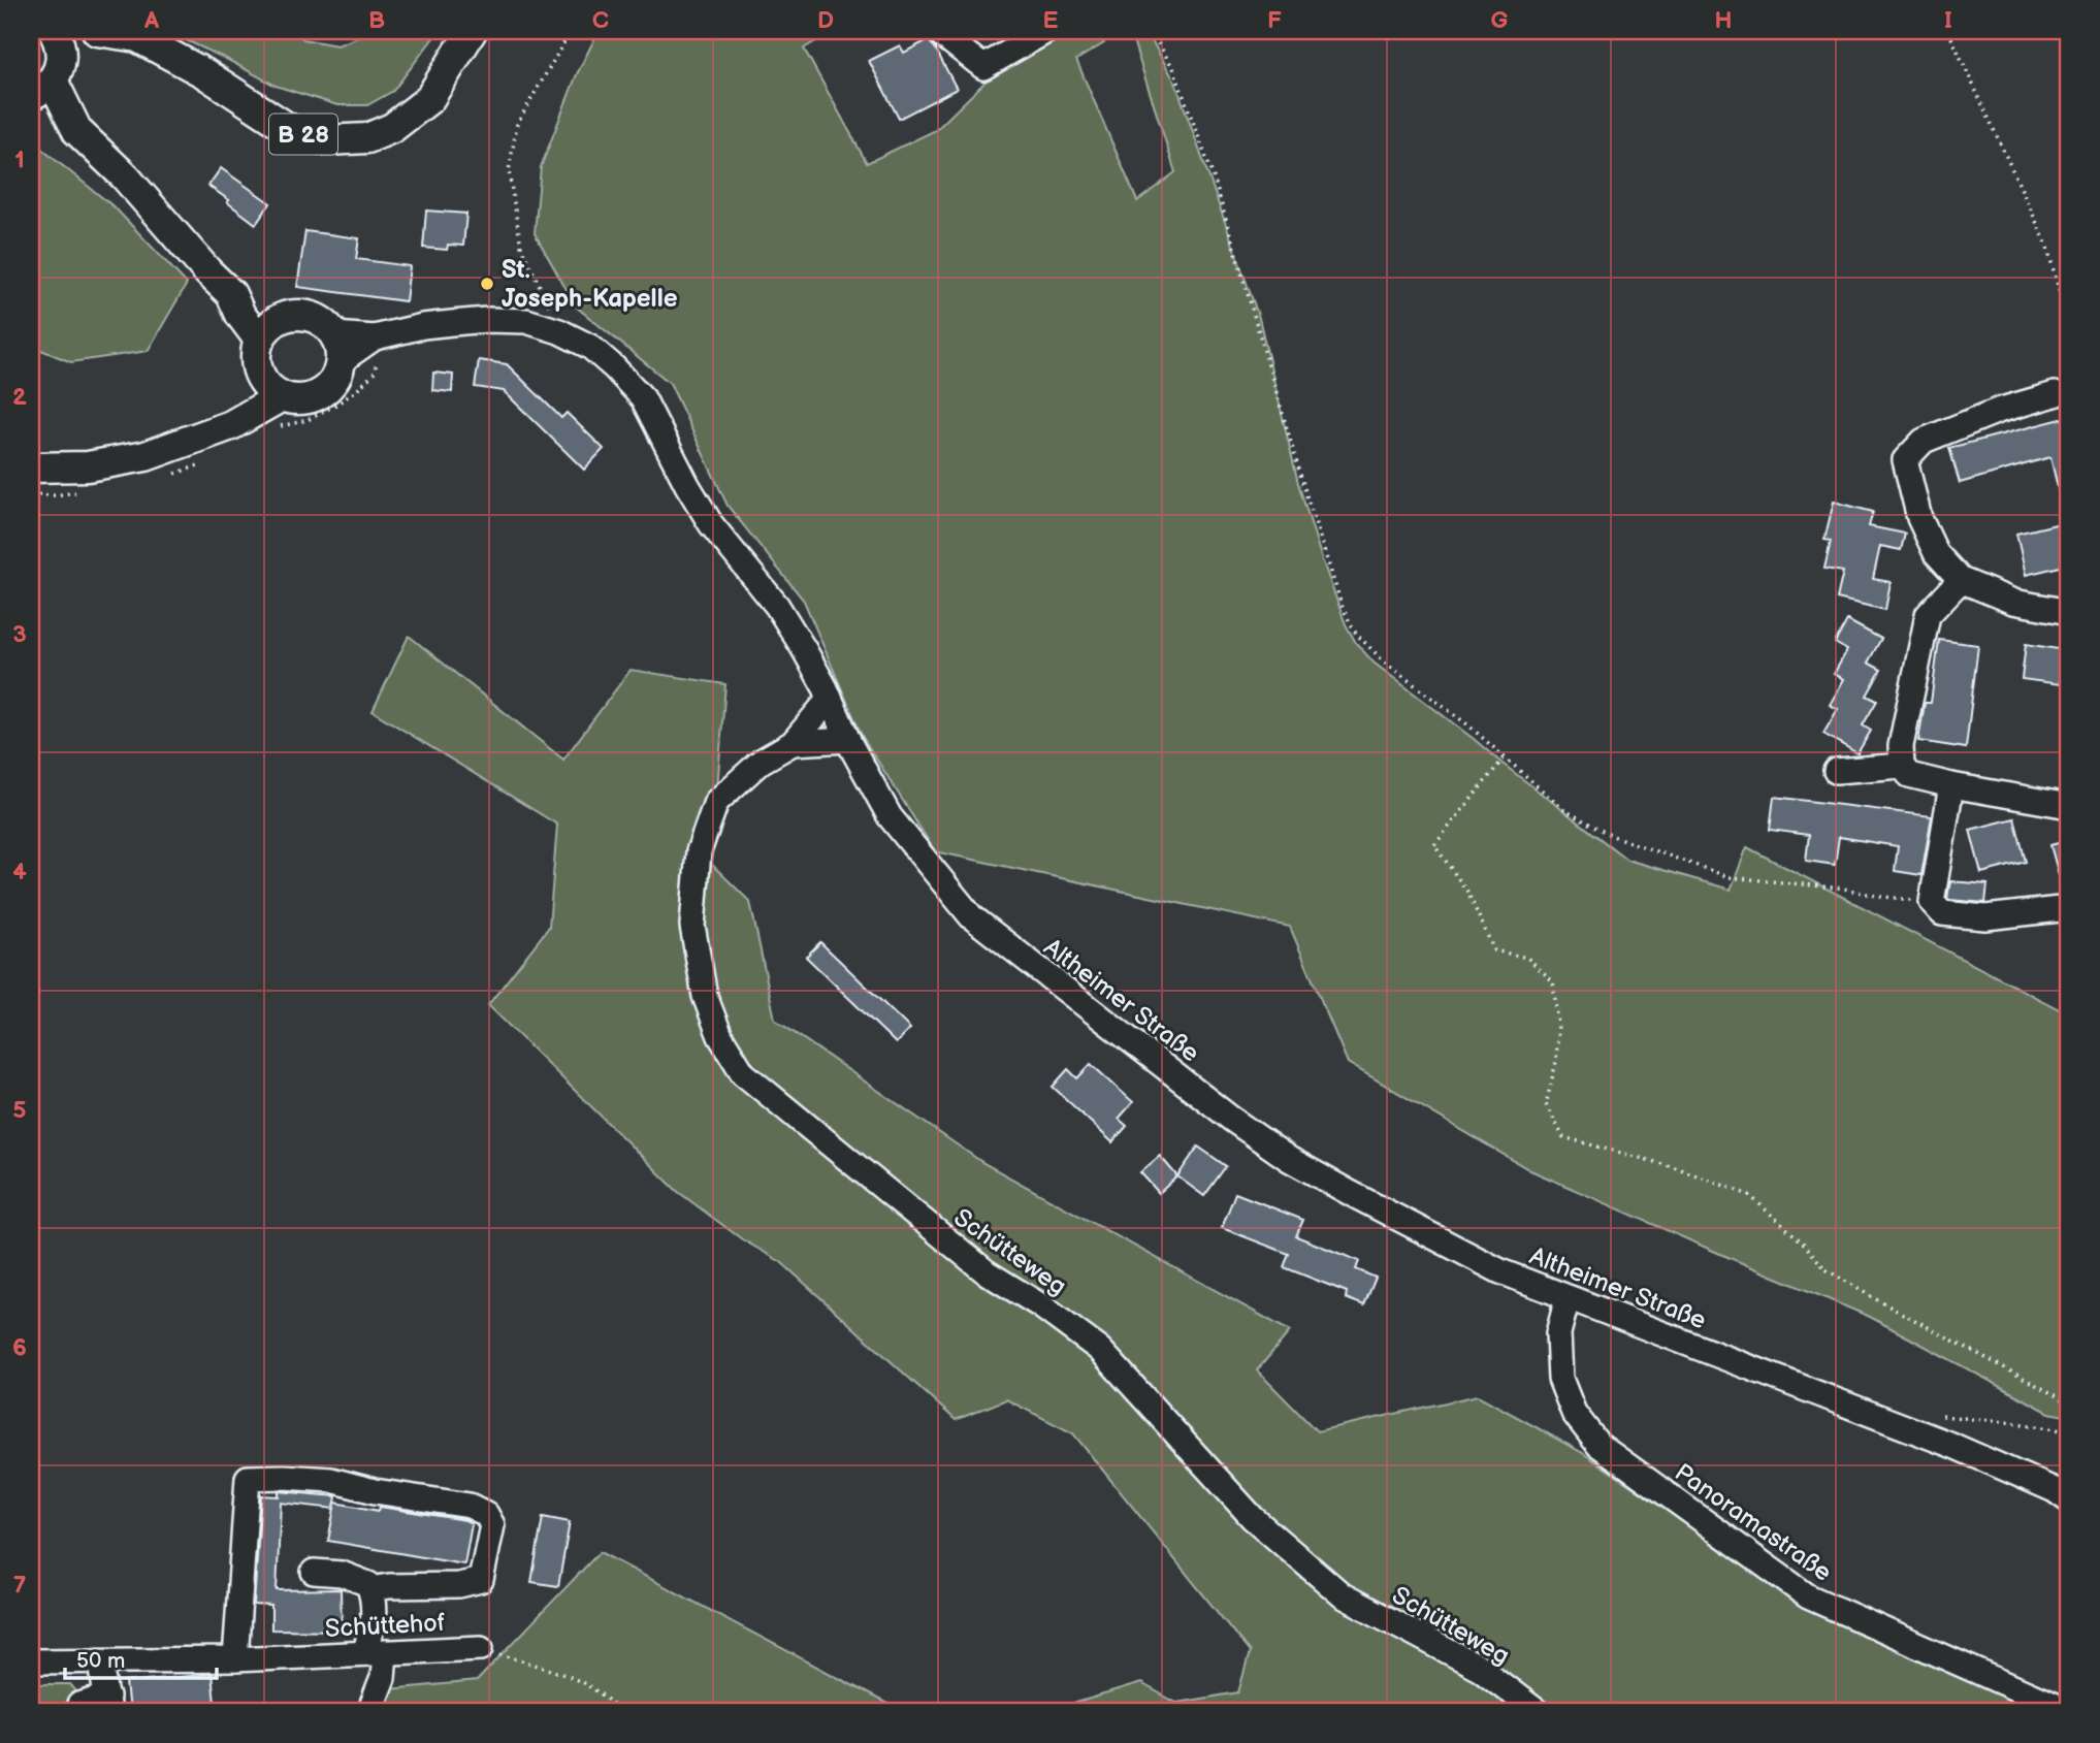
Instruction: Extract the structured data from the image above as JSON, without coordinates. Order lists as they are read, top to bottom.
{
  "streets": {
    "main road": ["B 28"],
    "street": [
      "Altheimer Straße",
      "Schütteweg",
      "Panoramastraße",
      "Schüttehof"
    ]
  },
  "crossings": [
    ["B 28", "Altheimer Straße"],
    ["Altheimer Straße", "Schütteweg"],
    ["Altheimer Straße", "Panoramastraße"]
  ],
  "places": ["St. Joseph-Kapelle"],
  "scale_bar": "50 m",
  "grid": {
    "columns": [
      "A",
      "B",
      "C",
      "D",
      "E",
      "F",
      "G",
      "H",
      "I"
    ],
    "rows": [
      "1",
      "2",
      "3",
      "4",
      "5",
      "6",
      "7"
    ]
  }
}
